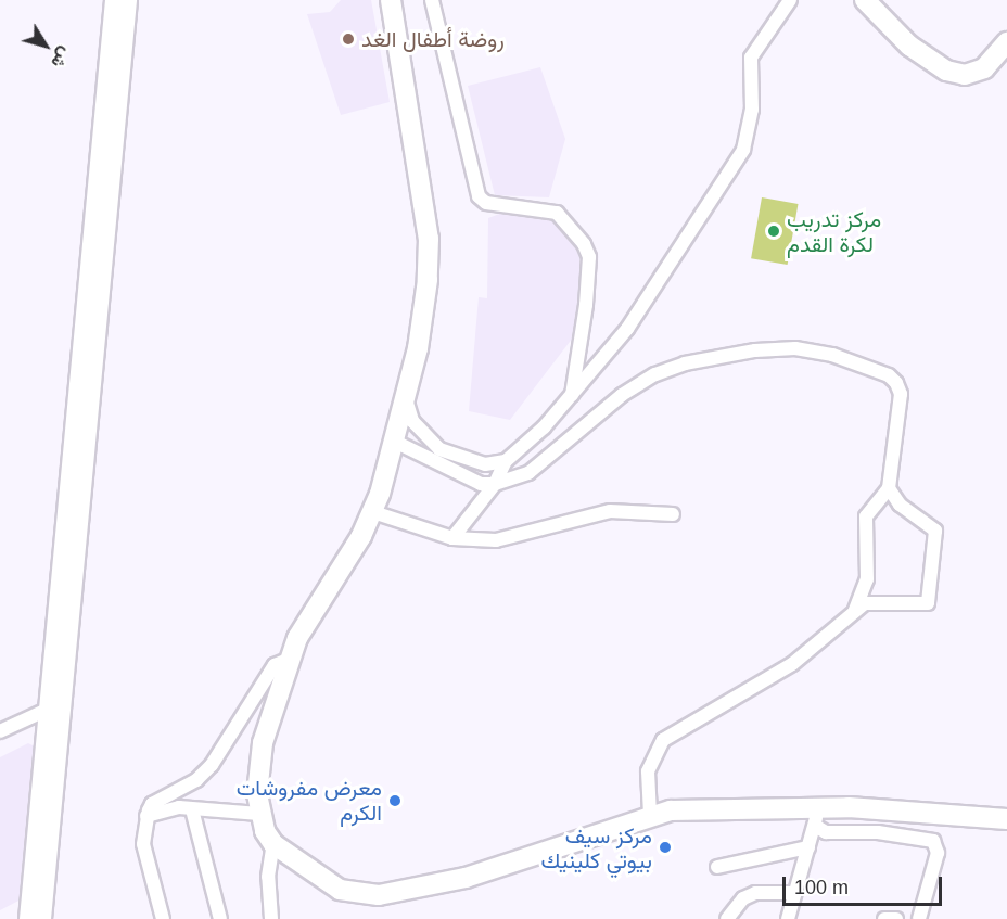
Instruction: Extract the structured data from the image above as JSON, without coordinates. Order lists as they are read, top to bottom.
{
  "places": [
    "روضة أطفال الغد",
    "مركز تدريب لكرة القدم",
    "معرض مفروشات الكرم",
    "مركز سيف بيوتي كلينيك"
  ],
  "scale_bar": "100 m",
  "north": "bottom right"
}
